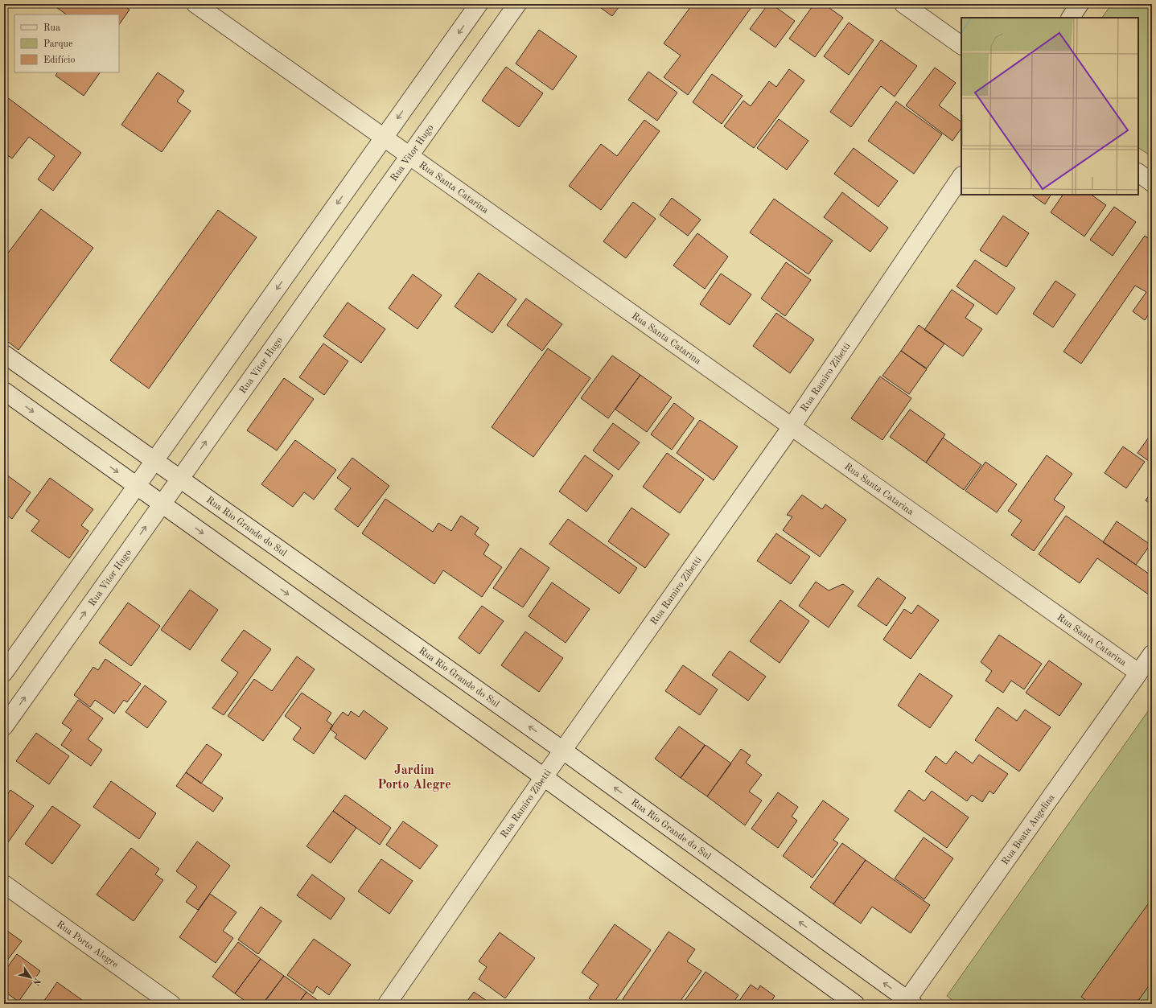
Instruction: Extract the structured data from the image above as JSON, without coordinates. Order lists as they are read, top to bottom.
{
  "streets": {
    "street": [
      "Rua Vitor Hugo",
      "Rua Santa Catarina",
      "Rua Ramiro Zibetti",
      "Rua Rio Grande do Sul",
      "Rua Beata Angelina",
      "Rua Porto Alegre"
    ]
  },
  "crossings": [
    ["Rua Vitor Hugo", "Rua Santa Catarina"],
    ["Rua Vitor Hugo", "Rua Rio Grande do Sul"],
    ["Rua Santa Catarina", "Rua Ramiro Zibetti"],
    ["Rua Santa Catarina", "Rua Beata Angelina"],
    ["Rua Ramiro Zibetti", "Rua Rio Grande do Sul"],
    ["Rua Rio Grande do Sul", "Rua Beata Angelina"]
  ],
  "districts": ["Jardim Porto Alegre"],
  "legend": ["Rua", "Parque", "Edifício"],
  "north": "bottom right"
}
